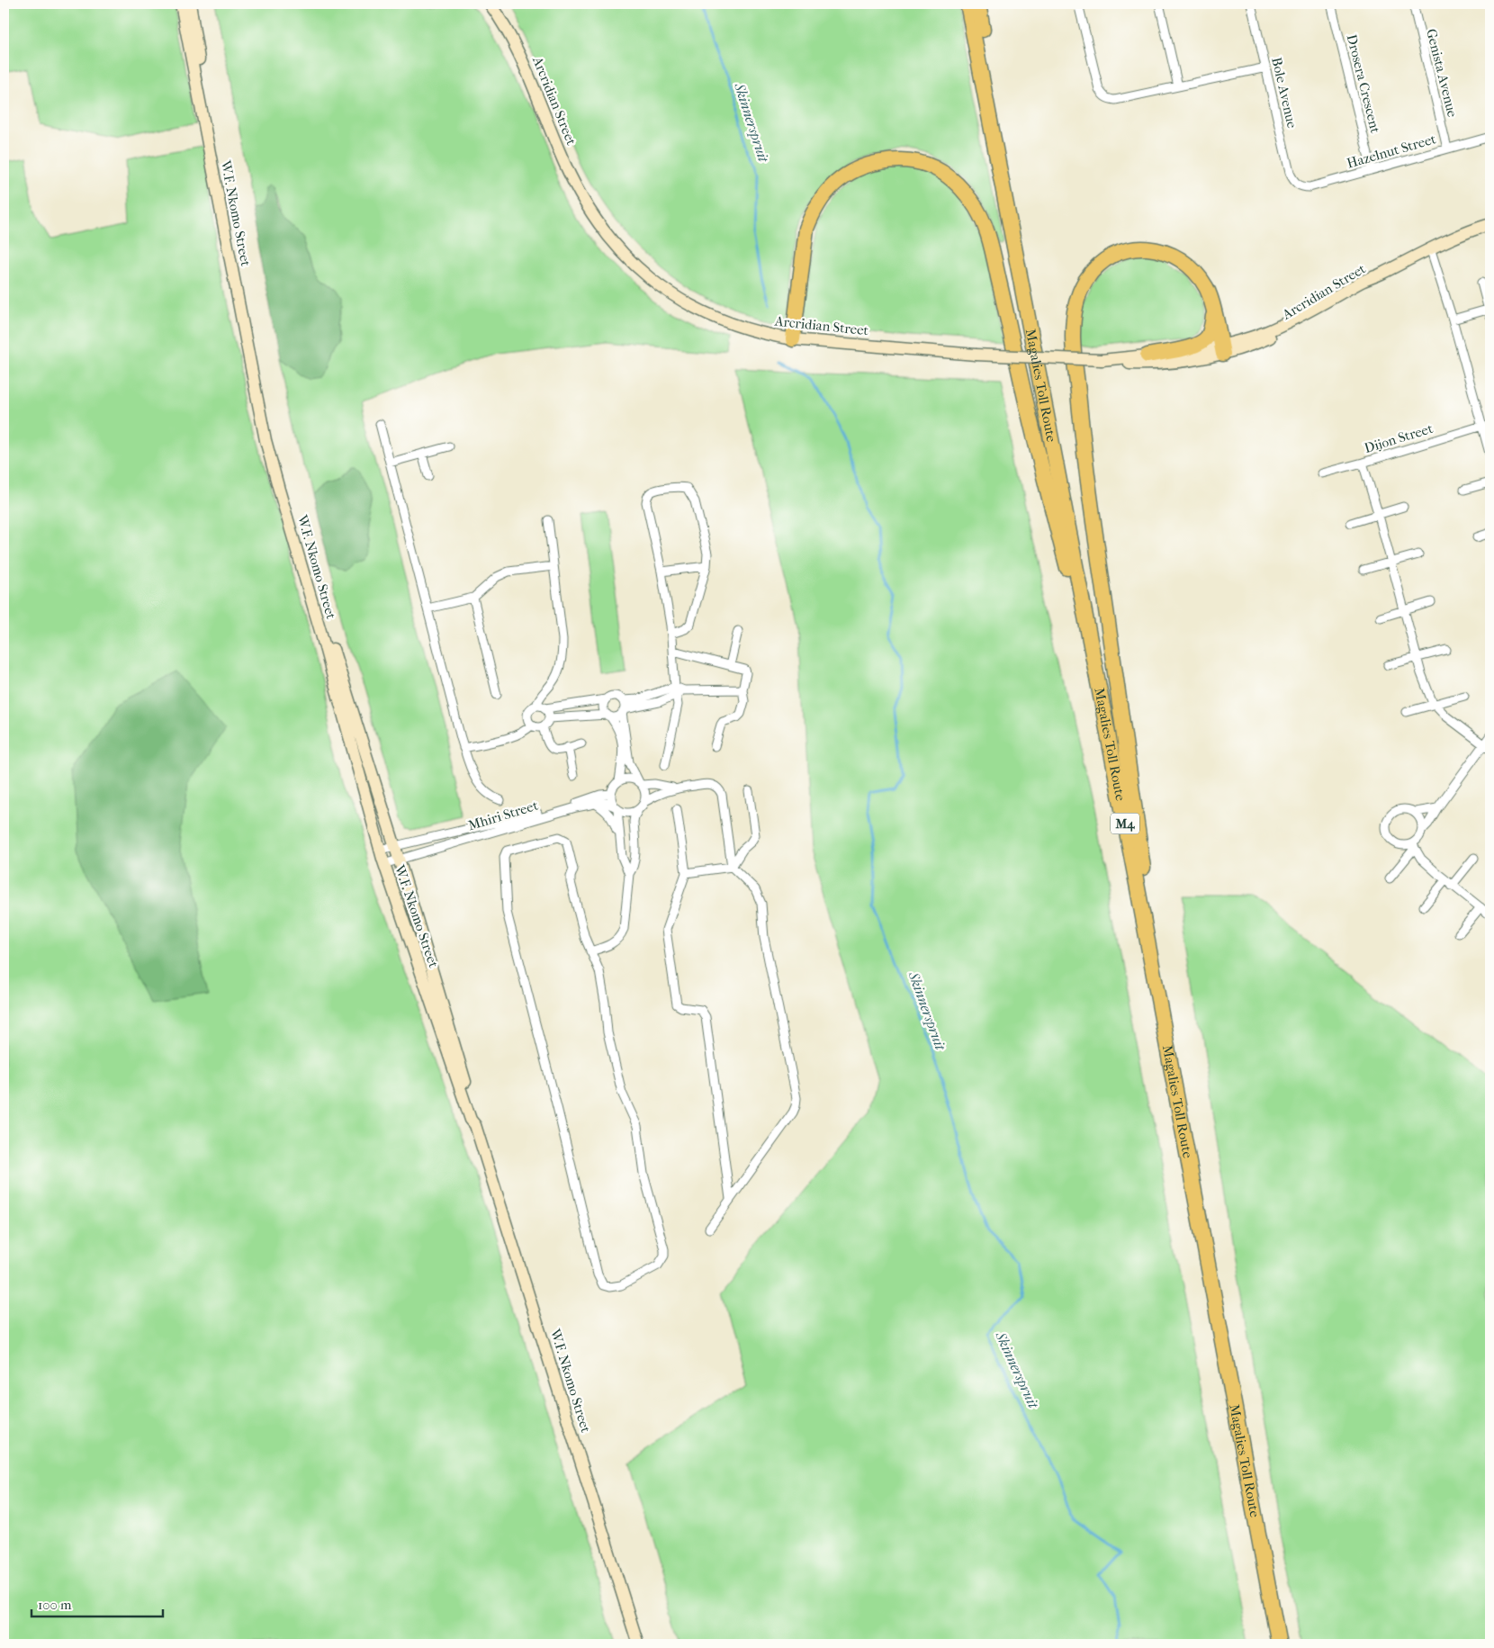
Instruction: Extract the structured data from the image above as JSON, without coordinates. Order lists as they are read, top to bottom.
{
  "streets": {
    "highway": ["Magalies Toll Route", "M4"],
    "main road": ["Arcridian Street", "W.F. Nkomo Street"],
    "street": [
      "Genista Avenue",
      "Drosera Crescent",
      "Bole Avenue",
      "Hazelnut Street",
      "Dijon Street",
      "Mhiri Street"
    ]
  },
  "crossings": [
    ["Genista Avenue", "Hazelnut Street"],
    ["Drosera Crescent", "Hazelnut Street"],
    ["Bole Avenue", "Hazelnut Street"],
    ["W.F. Nkomo Street", "Mhiri Street"]
  ],
  "water": ["Skinnerspruit"],
  "scale_bar": "100 m"
}
